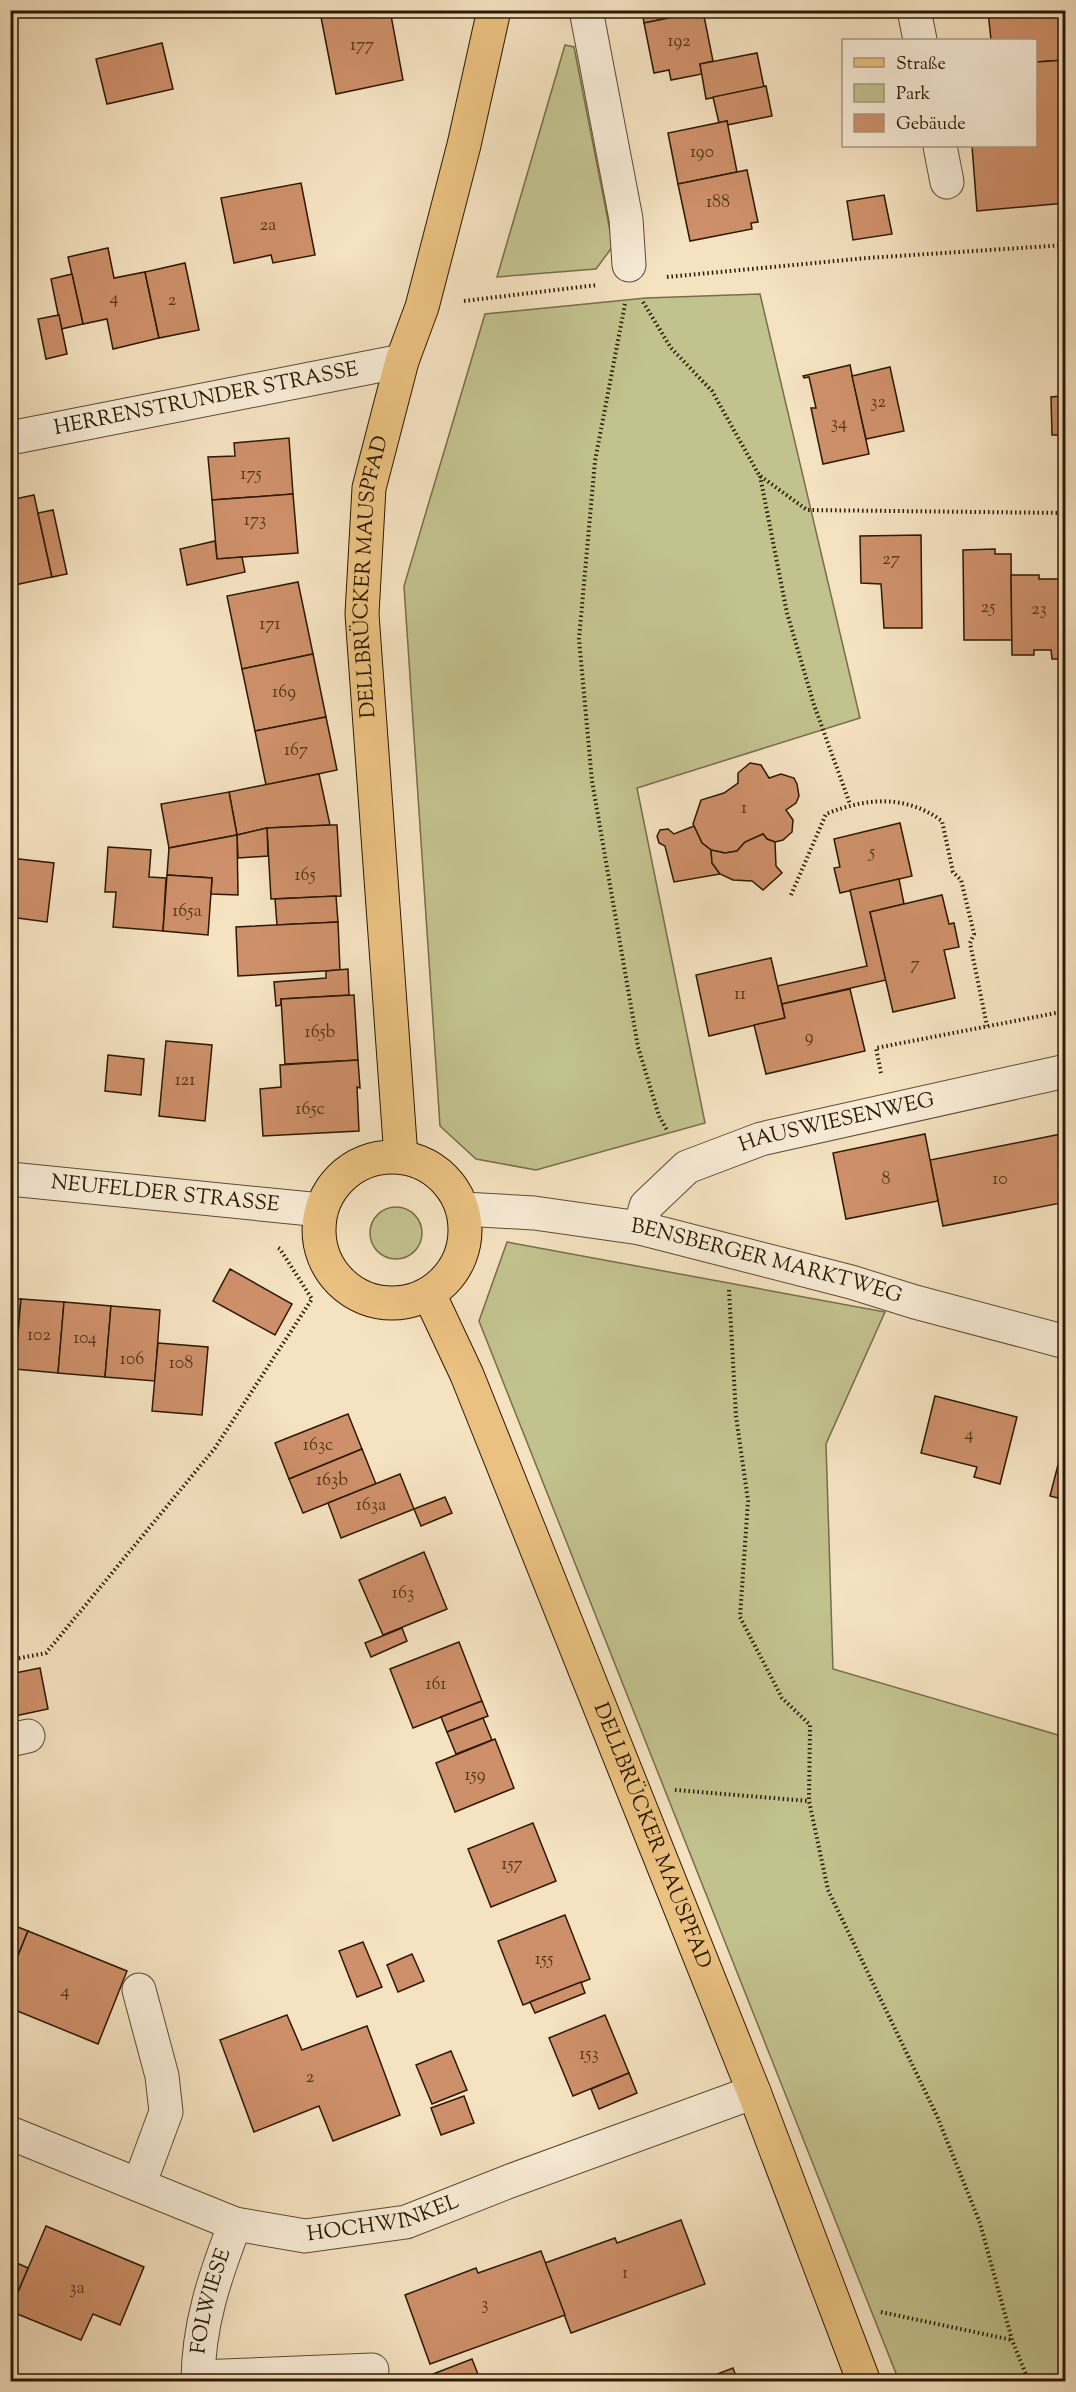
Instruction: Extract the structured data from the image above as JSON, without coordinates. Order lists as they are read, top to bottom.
{
  "streets": {
    "main road": ["DELLBRÜCKER MAUSPFAD"],
    "street": [
      "HERRENSTRUNDER STRASSE",
      "HAUSWIESENWEG",
      "NEUFELDER STRASSE",
      "BENSBERGER MARKTWEG",
      "HOCHWINKEL",
      "FOLWIESE"
    ]
  },
  "crossings": [
    ["HERRENSTRUNDER STRASSE", "DELLBRÜCKER MAUSPFAD"],
    ["DELLBRÜCKER MAUSPFAD", "NEUFELDER STRASSE"],
    ["DELLBRÜCKER MAUSPFAD", "BENSBERGER MARKTWEG"],
    ["DELLBRÜCKER MAUSPFAD", "HOCHWINKEL"],
    ["HAUSWIESENWEG", "BENSBERGER MARKTWEG"],
    ["NEUFELDER STRASSE", "BENSBERGER MARKTWEG"],
    ["HOCHWINKEL", "FOLWIESE"]
  ],
  "house_numbers": [
    "192",
    "177",
    "190",
    "188",
    "2a",
    "4",
    "2",
    "32",
    "34",
    "175",
    "173",
    "27",
    "25",
    "23",
    "171",
    "169",
    "167",
    "1",
    "5",
    "165",
    "165a",
    "7",
    "11",
    "165b",
    "9",
    "121",
    "165c",
    "8",
    "10",
    "102",
    "104",
    "106",
    "108",
    "4",
    "163c",
    "163b",
    "163a",
    "163",
    "161",
    "159",
    "157",
    "155",
    "4",
    "153",
    "2",
    "1",
    "3a",
    "3"
  ],
  "legend": ["Straße", "Park", "Gebäude"]
}
